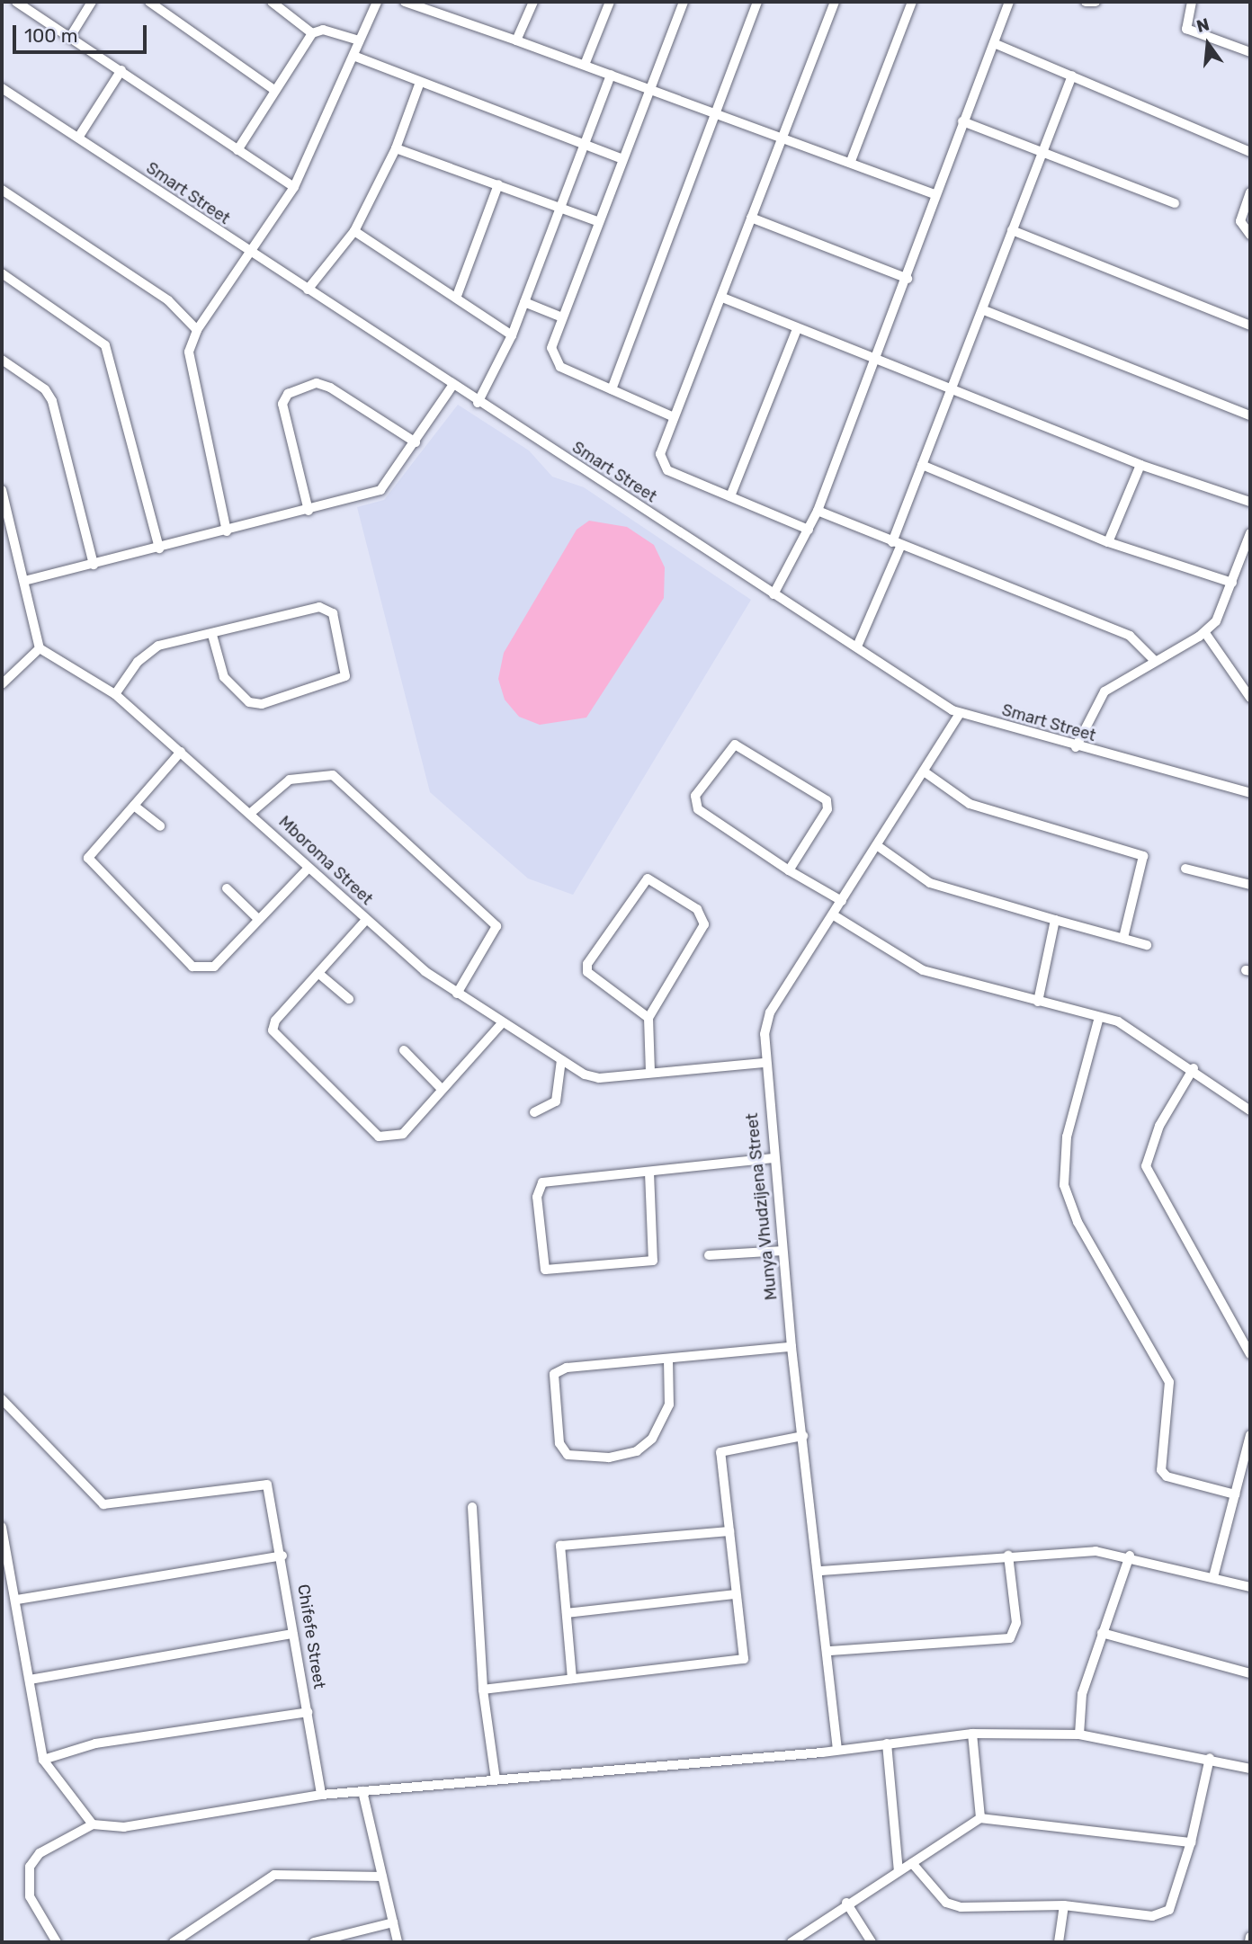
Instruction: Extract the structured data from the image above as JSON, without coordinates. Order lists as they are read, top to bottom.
{
  "streets": {
    "street": [
      "Smart Street",
      "Mboroma Street",
      "Munya Vhudzijena Street",
      "Chifefe Street"
    ]
  },
  "crossings": [
    ["Smart Street", "Munya Vhudzijena Street"],
    ["Mboroma Street", "Munya Vhudzijena Street"]
  ],
  "scale_bar": "100 m",
  "north": "top"
}
